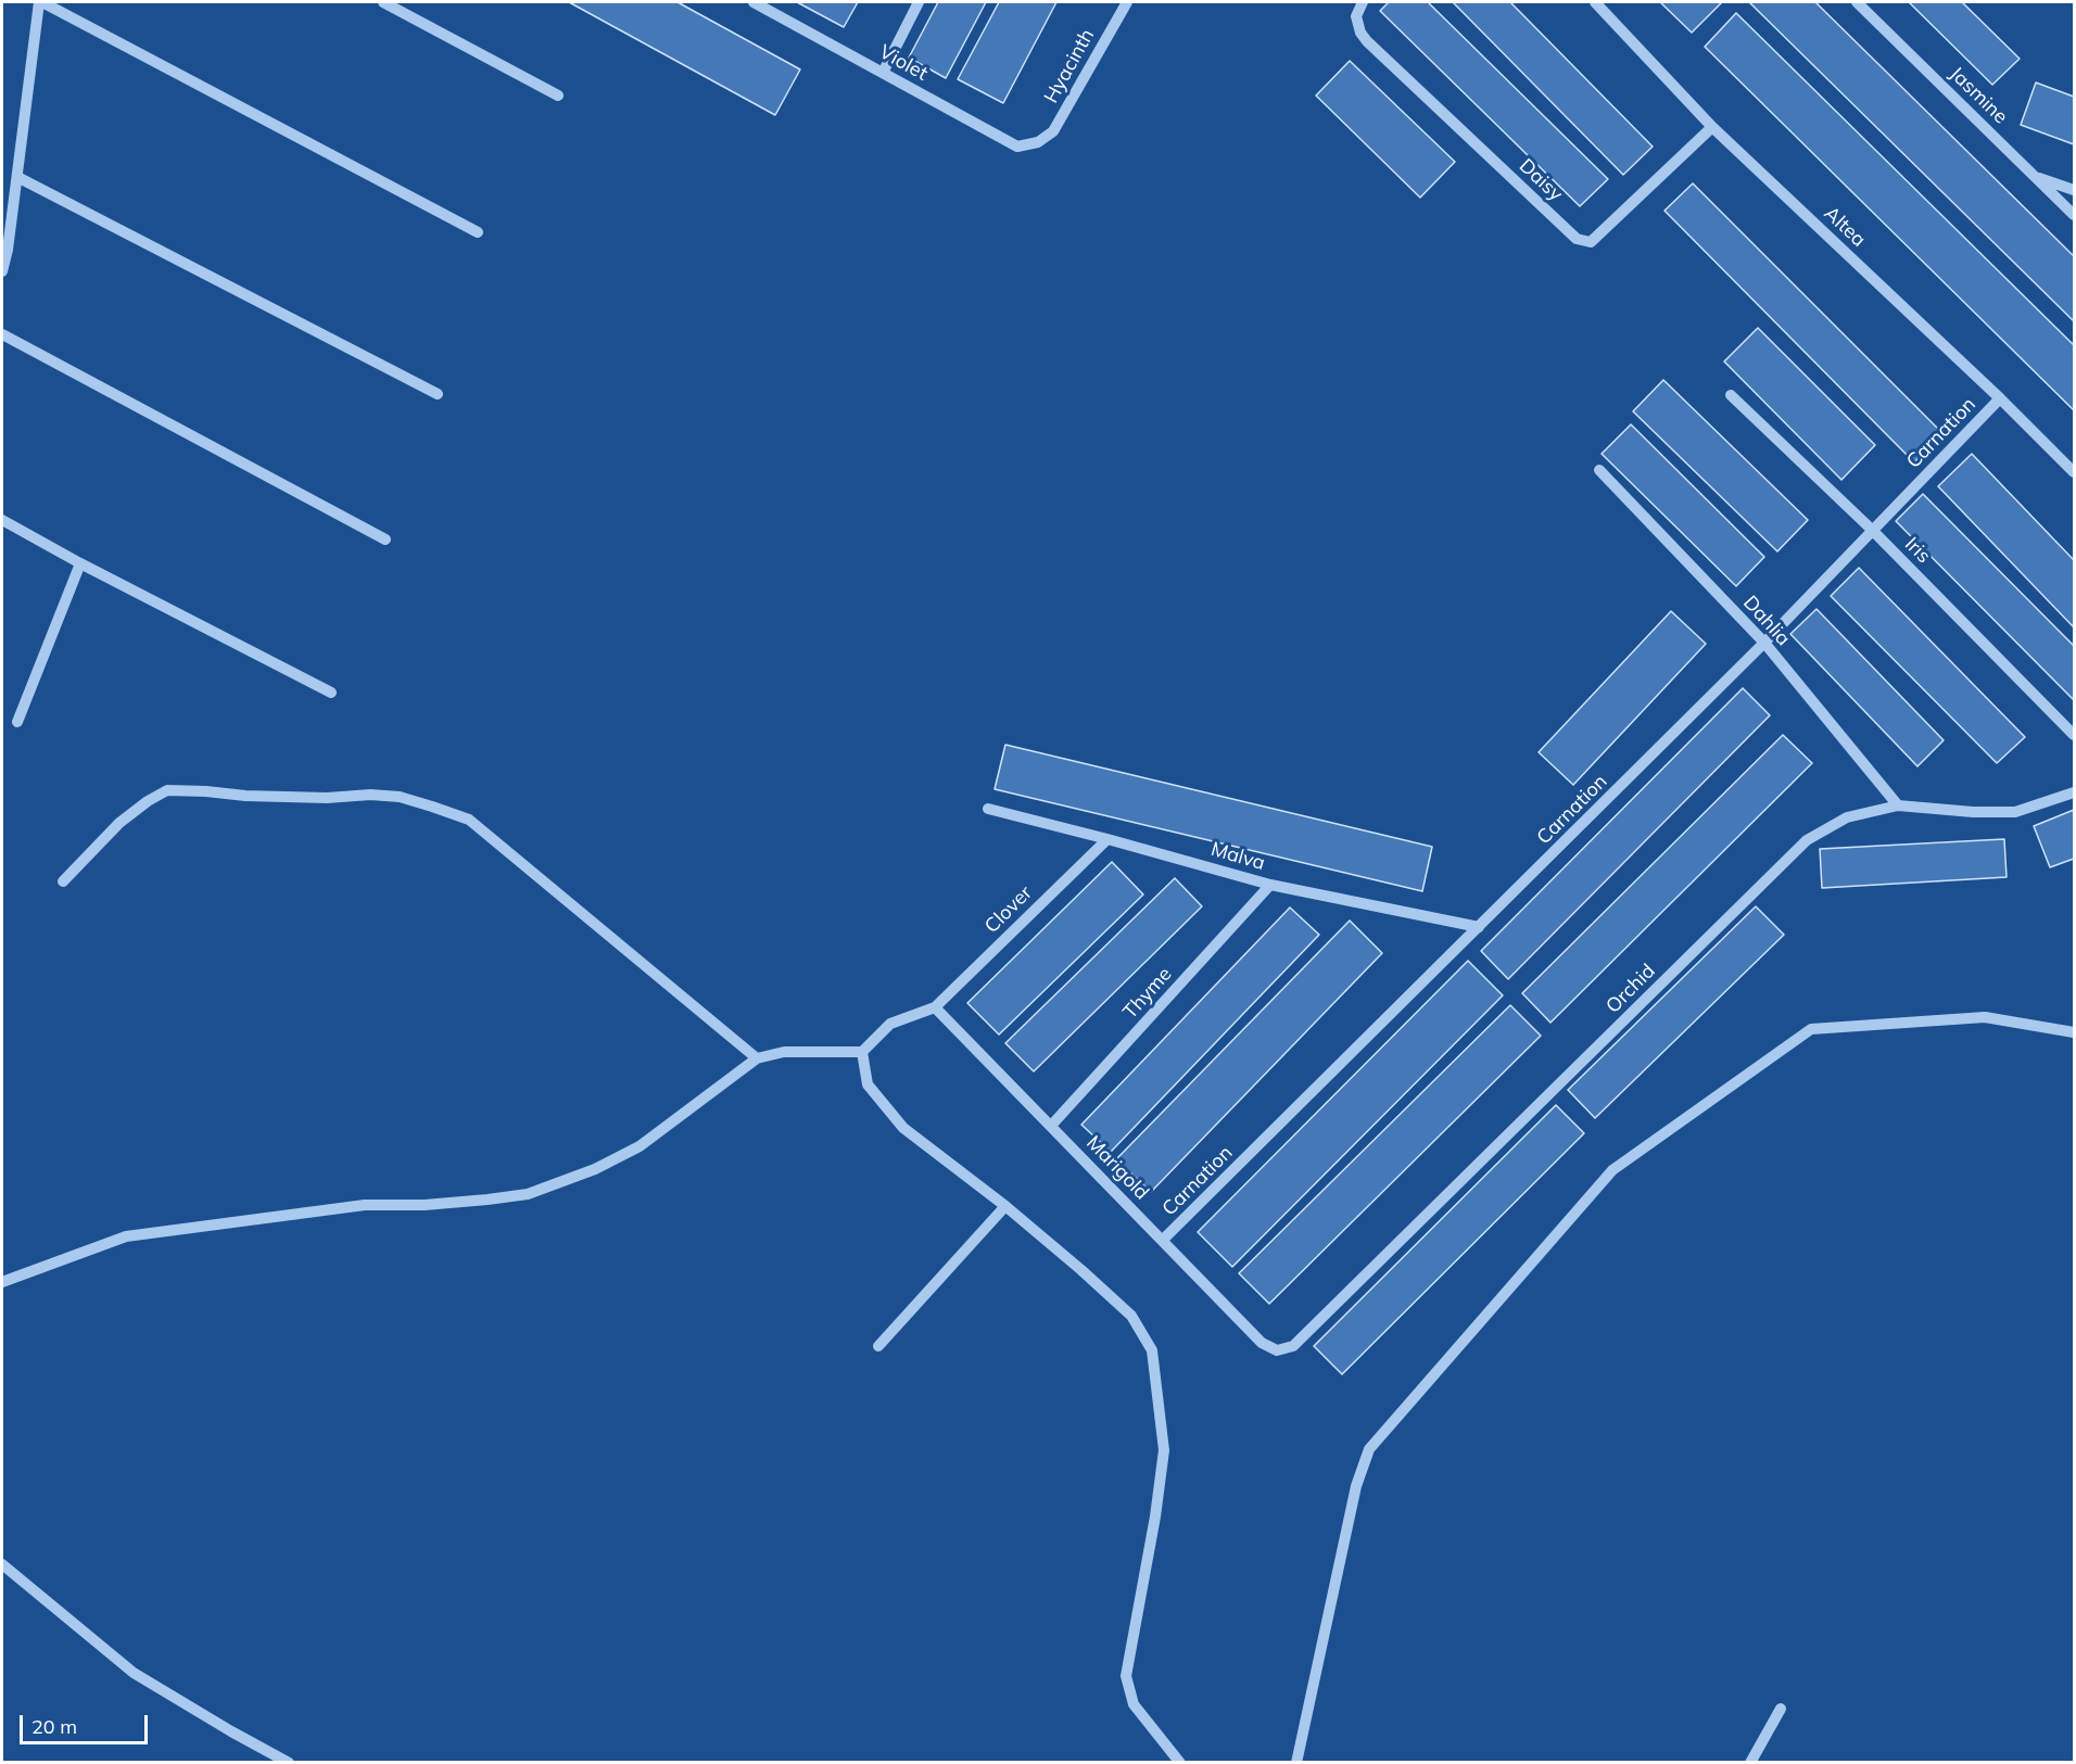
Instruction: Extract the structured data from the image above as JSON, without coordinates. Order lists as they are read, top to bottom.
{
  "streets": {
    "street": [
      "Violet",
      "Hyacinth",
      "Jasmine",
      "Daisy",
      "Altea",
      "Carnation",
      "Iris",
      "Dahlia",
      "Malva",
      "Clover",
      "Orchid",
      "Thyme",
      "Marigold"
    ]
  },
  "crossings": [
    ["Violet", "Hyacinth"],
    ["Daisy", "Altea"],
    ["Altea", "Carnation"],
    ["Carnation", "Iris"],
    ["Carnation", "Dahlia"],
    ["Carnation", "Malva"],
    ["Carnation", "Marigold"],
    ["Dahlia", "Orchid"],
    ["Malva", "Clover"],
    ["Malva", "Thyme"],
    ["Clover", "Marigold"],
    ["Orchid", "Marigold"],
    ["Thyme", "Marigold"]
  ],
  "scale_bar": "20 m"
}
